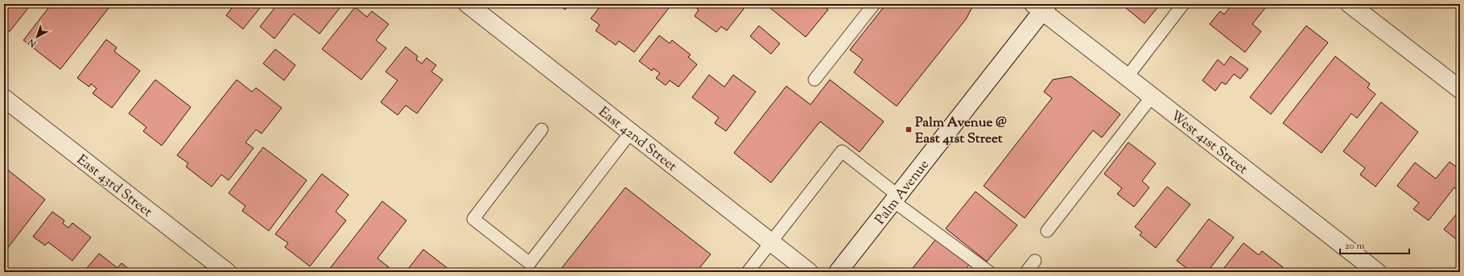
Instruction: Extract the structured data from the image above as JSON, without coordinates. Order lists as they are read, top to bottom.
{
  "streets": {
    "street": [
      "East 42nd Street",
      "West 41st Street",
      "East 43rd Street",
      "Palm Avenue"
    ]
  },
  "crossings": [
    ["West 41st Street", "Palm Avenue"]
  ],
  "places": {
    "transit": ["Palm Avenue @ East 41st Street"]
  },
  "scale_bar": "20 m",
  "north": "bottom left"
}
